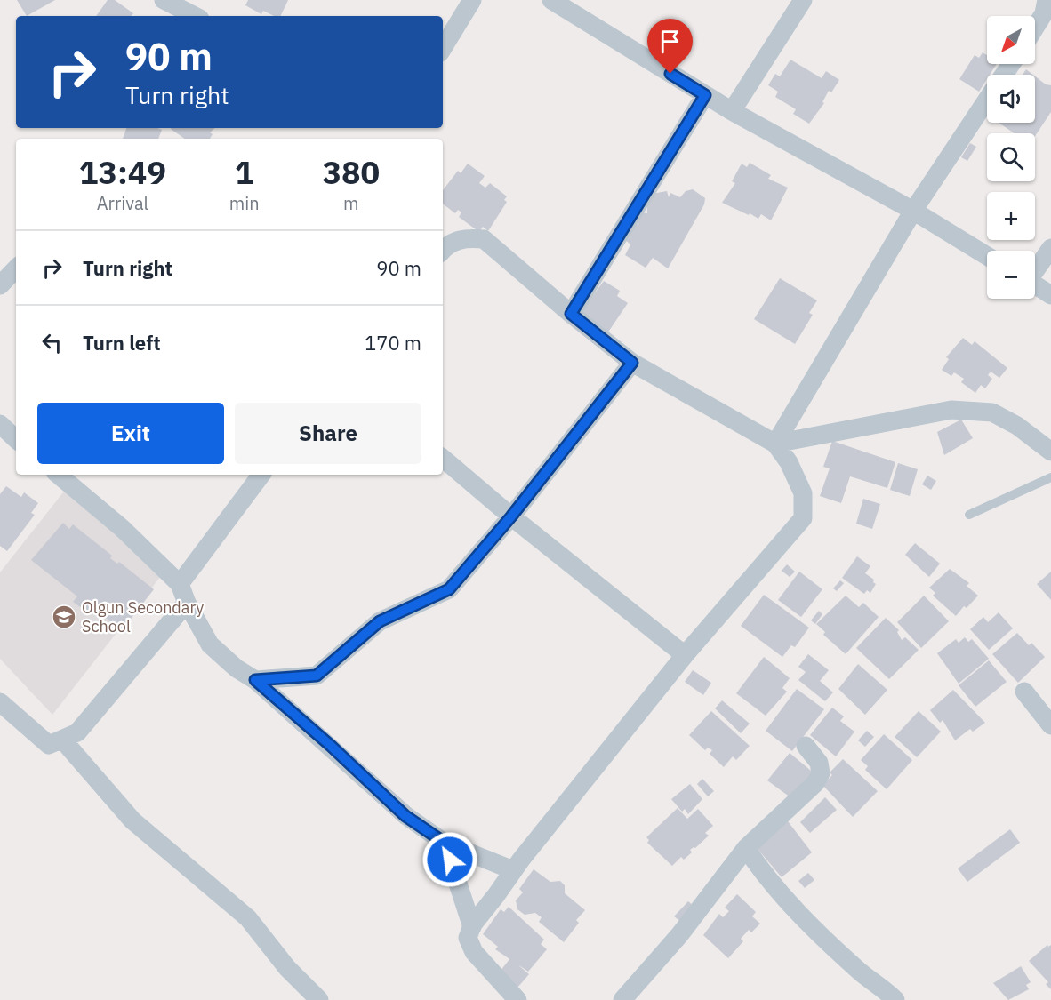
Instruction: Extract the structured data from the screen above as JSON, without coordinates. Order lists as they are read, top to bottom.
{
  "places": {
    "school or university": ["Olgun Secondary School"]
  },
  "north": "bottom left",
  "page": {
    "map_buttons": ["+", "−"],
    "turn": ["90 m", "Turn right"],
    "eta": [
      "13:49",
      "Arrival",
      "1",
      "min",
      "380",
      "m"
    ],
    "list": [
      {
        "name": "Turn right",
        "value": "90 m"
      },
      {
        "name": "Turn left",
        "value": "170 m"
      }
    ],
    "buttons": ["Exit", "Share"]
  }
}
